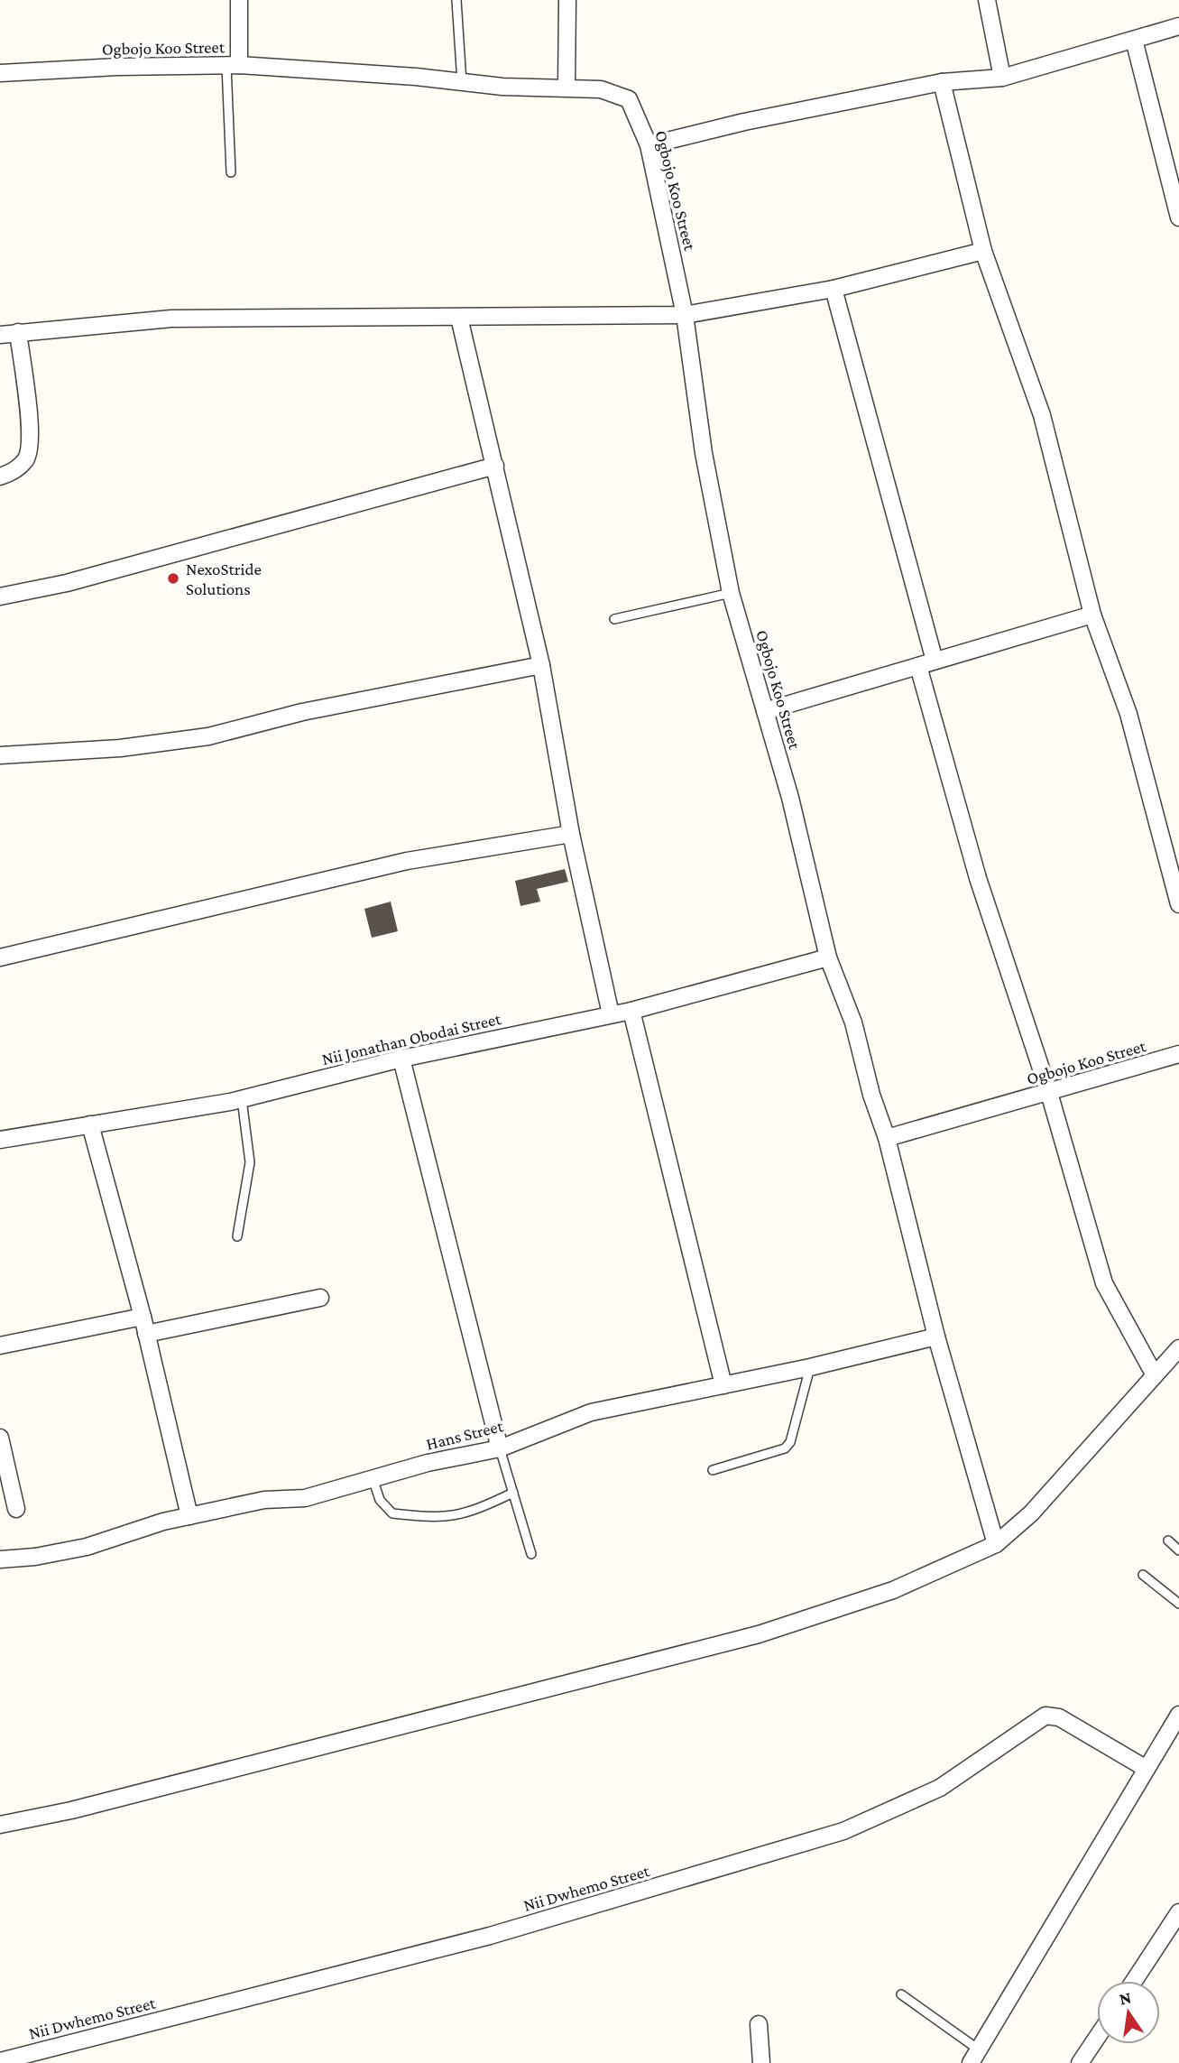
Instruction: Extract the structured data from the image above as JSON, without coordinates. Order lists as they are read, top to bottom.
{
  "streets": {
    "street": [
      "Ogbojo Koo Street",
      "Nii Jonathan Obodai Street",
      "Hans Street",
      "Nii Dwhemo Street"
    ]
  },
  "crossings": [
    ["Ogbojo Koo Street", "Nii Jonathan Obodai Street"]
  ],
  "places": ["NexoStride Solutions"],
  "north": "top"
}
